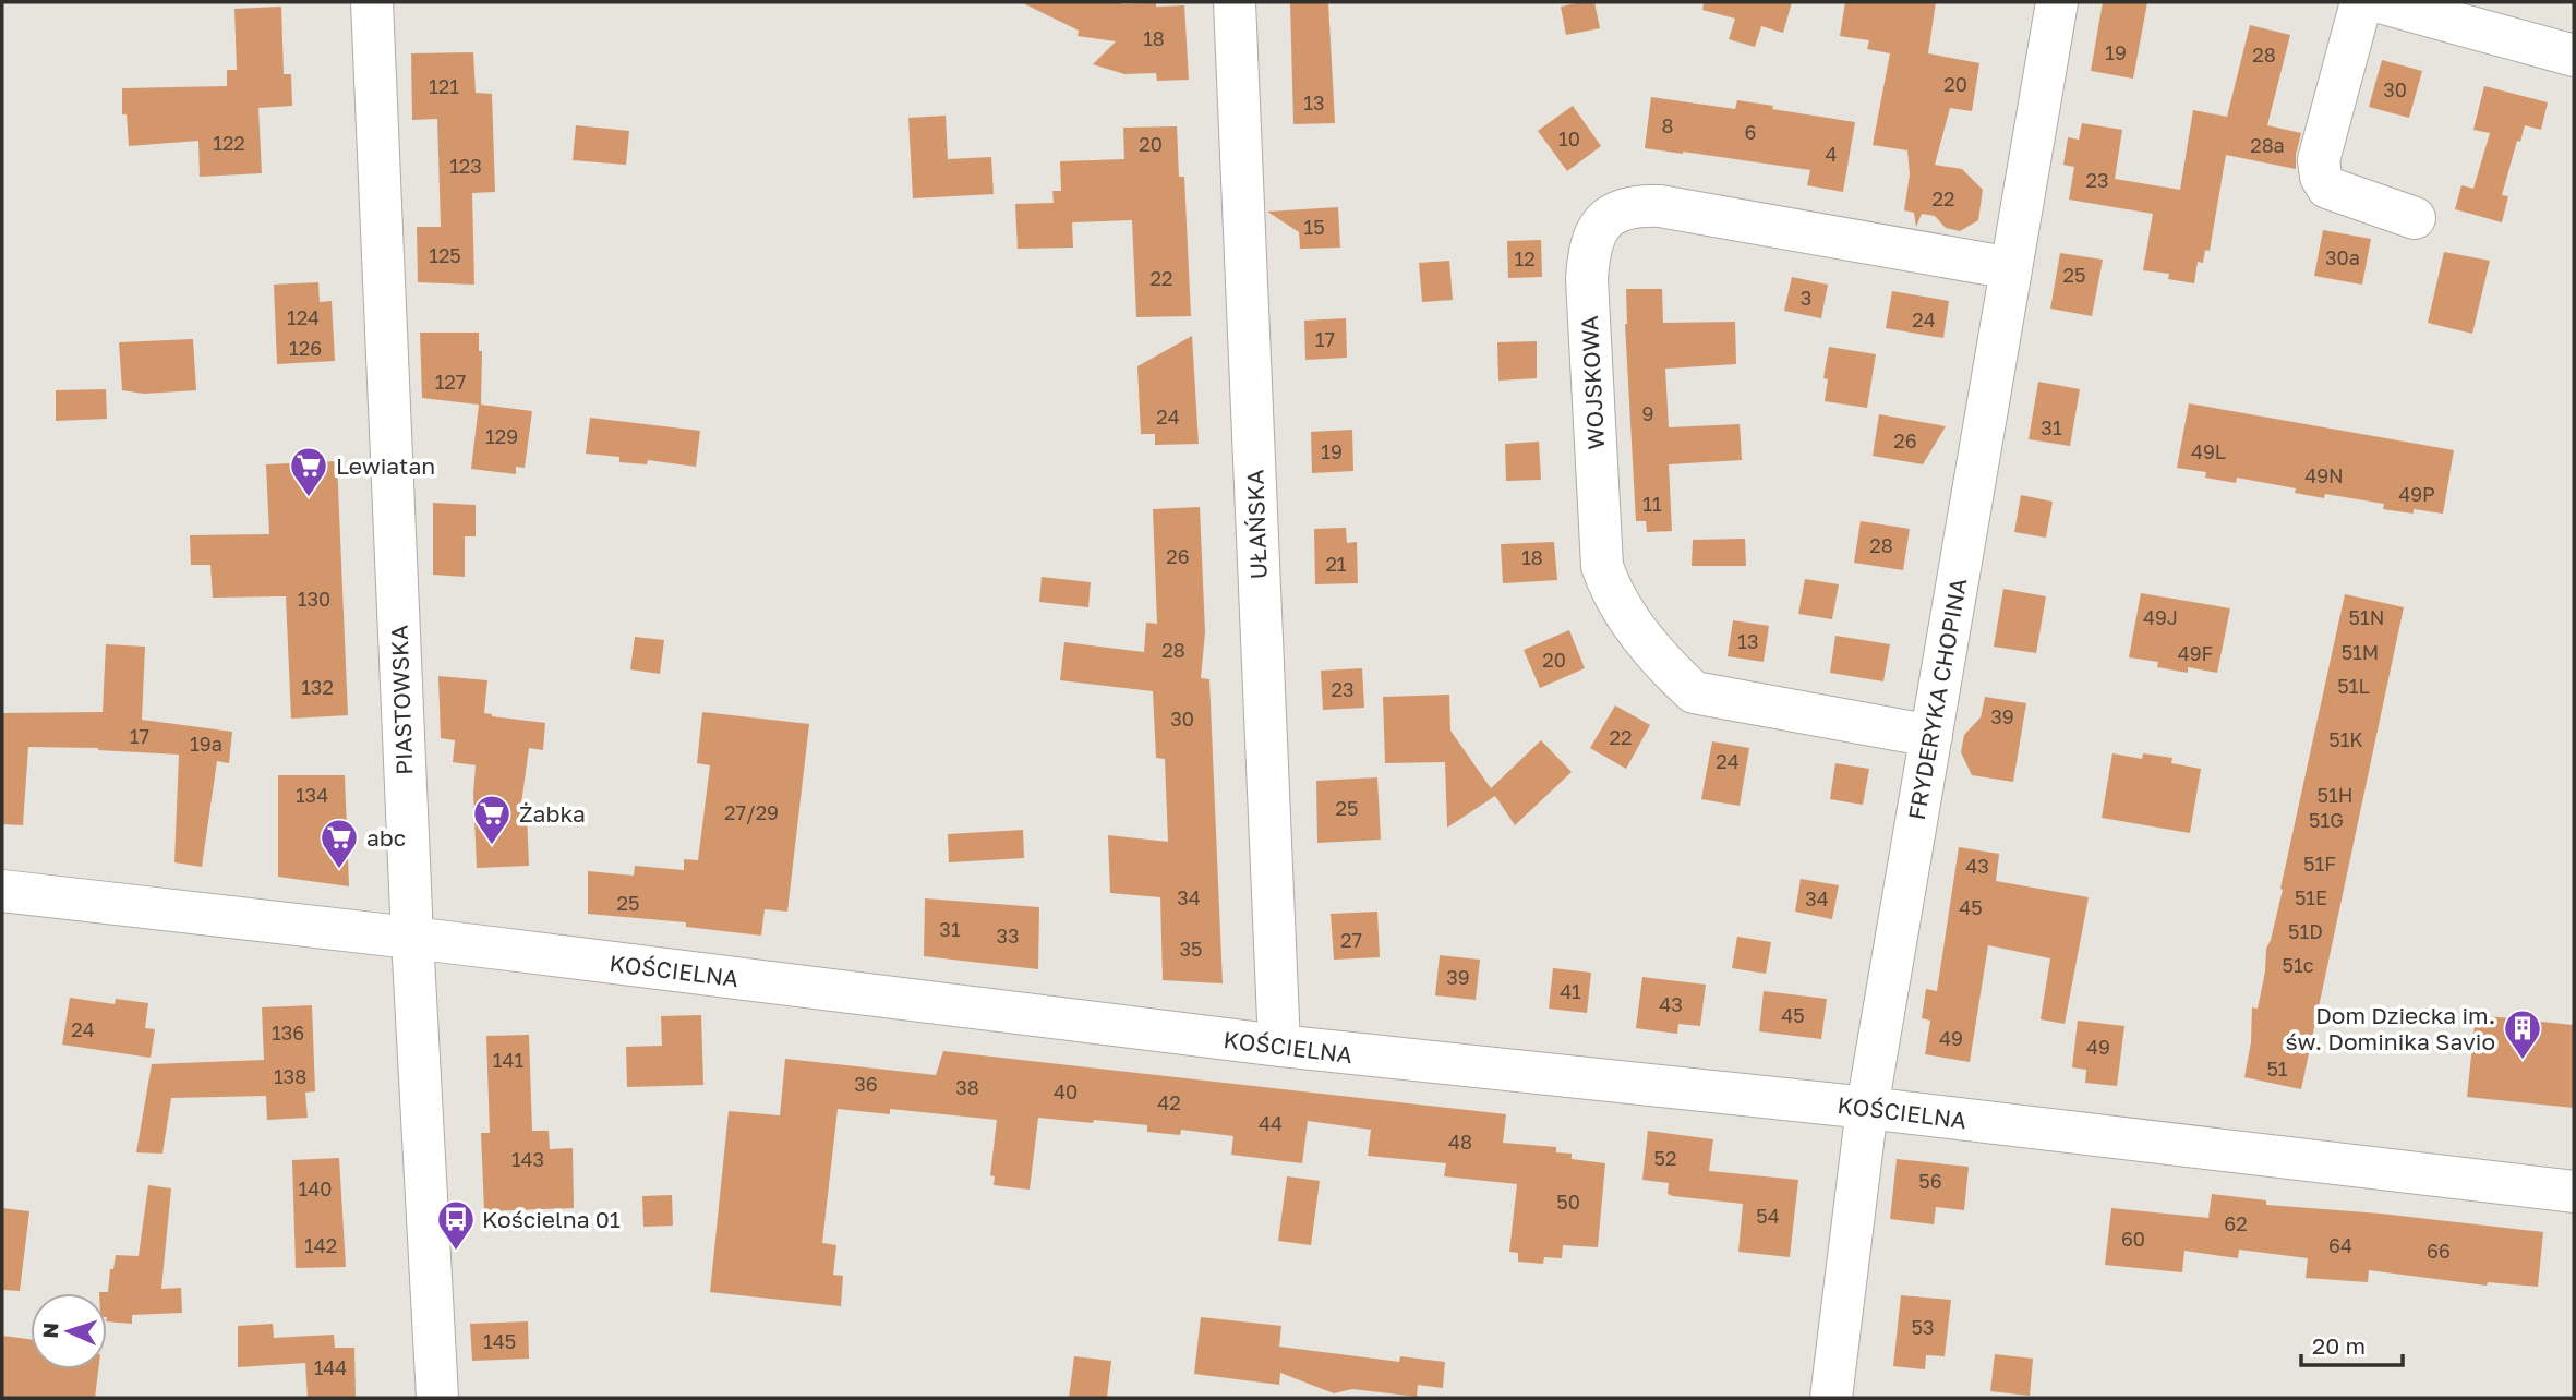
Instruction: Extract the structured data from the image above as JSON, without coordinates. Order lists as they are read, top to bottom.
{
  "streets": {
    "street": [
      "WOJSKOWA",
      "UŁAŃSKA",
      "FRYDERYKA CHOPINA",
      "PIASTOWSKA",
      "KOŚCIELNA"
    ]
  },
  "crossings": [
    ["WOJSKOWA", "FRYDERYKA CHOPINA"],
    ["UŁAŃSKA", "KOŚCIELNA"],
    ["FRYDERYKA CHOPINA", "KOŚCIELNA"],
    ["PIASTOWSKA", "KOŚCIELNA"]
  ],
  "places": {
    "supermarket": ["Lewiatan", "Żabka", "abc"],
    "building": ["Dom Dziecka im. św. Dominika Savio"],
    "bus stop": ["Kościelna 01"]
  },
  "house_numbers": [
    "18",
    "19",
    "28",
    "20",
    "121",
    "30",
    "13",
    "8",
    "6",
    "10",
    "122",
    "20",
    "28a",
    "4",
    "123",
    "23",
    "22",
    "15",
    "125",
    "30a",
    "12",
    "25",
    "22",
    "3",
    "124",
    "24",
    "17",
    "126",
    "127",
    "9",
    "24",
    "31",
    "129",
    "26",
    "19",
    "49L",
    "49N",
    "49P",
    "11",
    "28",
    "26",
    "18",
    "21",
    "130",
    "49J",
    "51N",
    "13",
    "28",
    "51M",
    "49F",
    "20",
    "51L",
    "132",
    "23",
    "39",
    "30",
    "17",
    "22",
    "51K",
    "19a",
    "24",
    "134",
    "51H",
    "25",
    "27/29",
    "51G",
    "51F",
    "43",
    "34",
    "51E",
    "34",
    "25",
    "45",
    "31",
    "51D",
    "33",
    "27",
    "35",
    "51c",
    "39",
    "41",
    "43",
    "45",
    "24",
    "136",
    "49",
    "49",
    "141",
    "51",
    "138",
    "36",
    "38",
    "40",
    "42",
    "44",
    "48",
    "52",
    "143",
    "56",
    "140",
    "50",
    "54",
    "62",
    "60",
    "142",
    "64",
    "66",
    "53",
    "145",
    "144"
  ],
  "scale_bar": "20 m",
  "north": "left"
}
